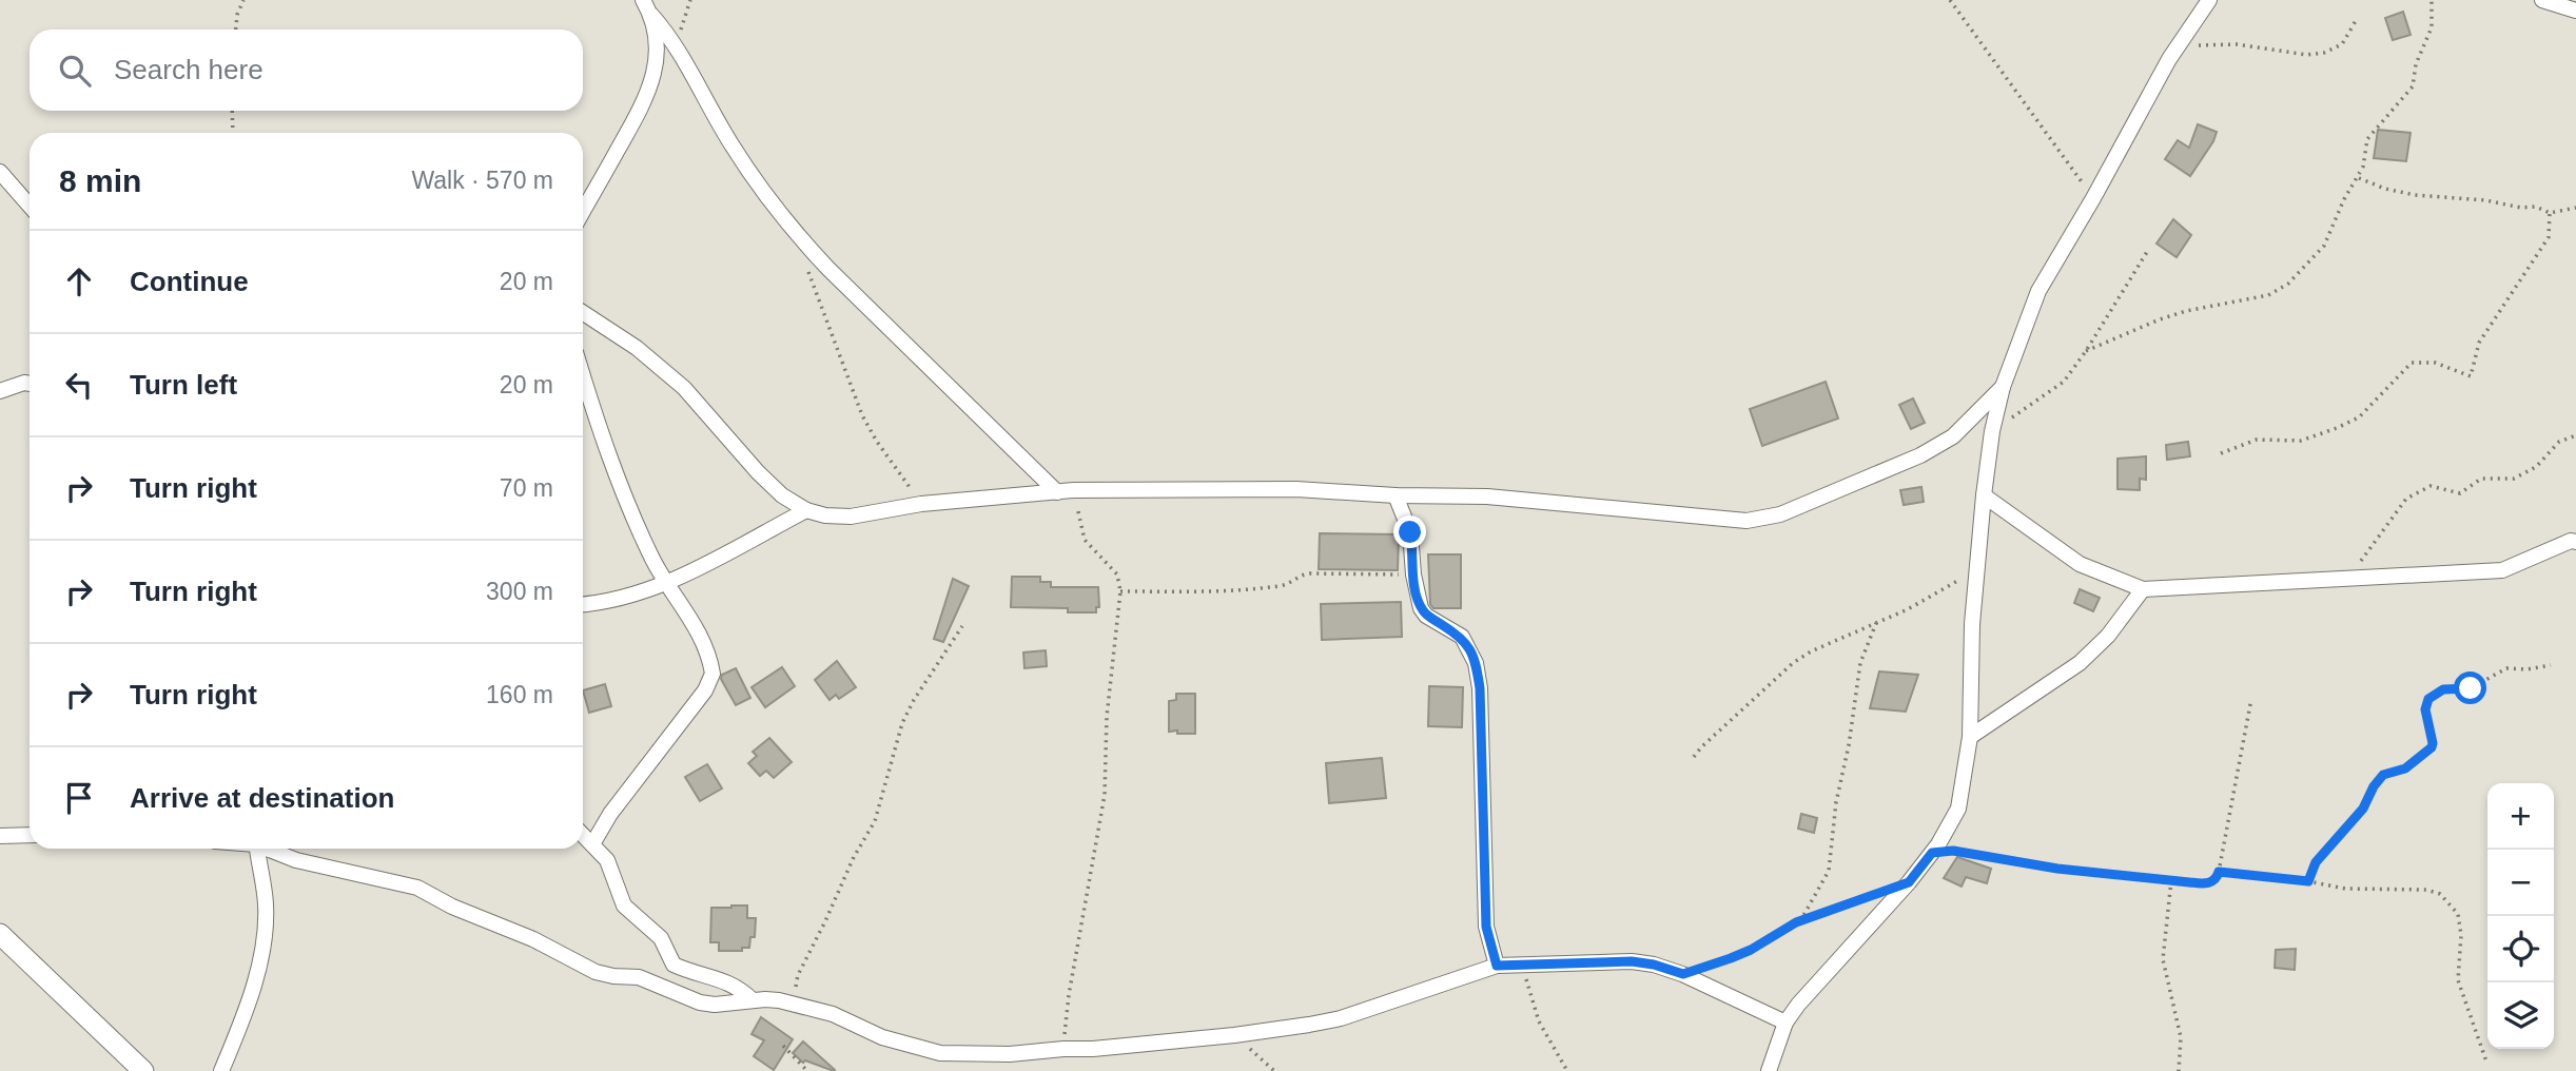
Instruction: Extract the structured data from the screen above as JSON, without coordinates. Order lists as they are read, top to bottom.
{
  "page": {
    "search": "Search here",
    "heading": ["8 min", "Walk · 570 m"],
    "list": [
      ["Continue", "20 m"],
      ["Turn left", "20 m"],
      ["Turn right", "70 m"],
      ["Turn right", "300 m"],
      ["Turn right", "160 m"],
      "Arrive at destination"
    ],
    "map_buttons": ["+", "−"]
  }
}
